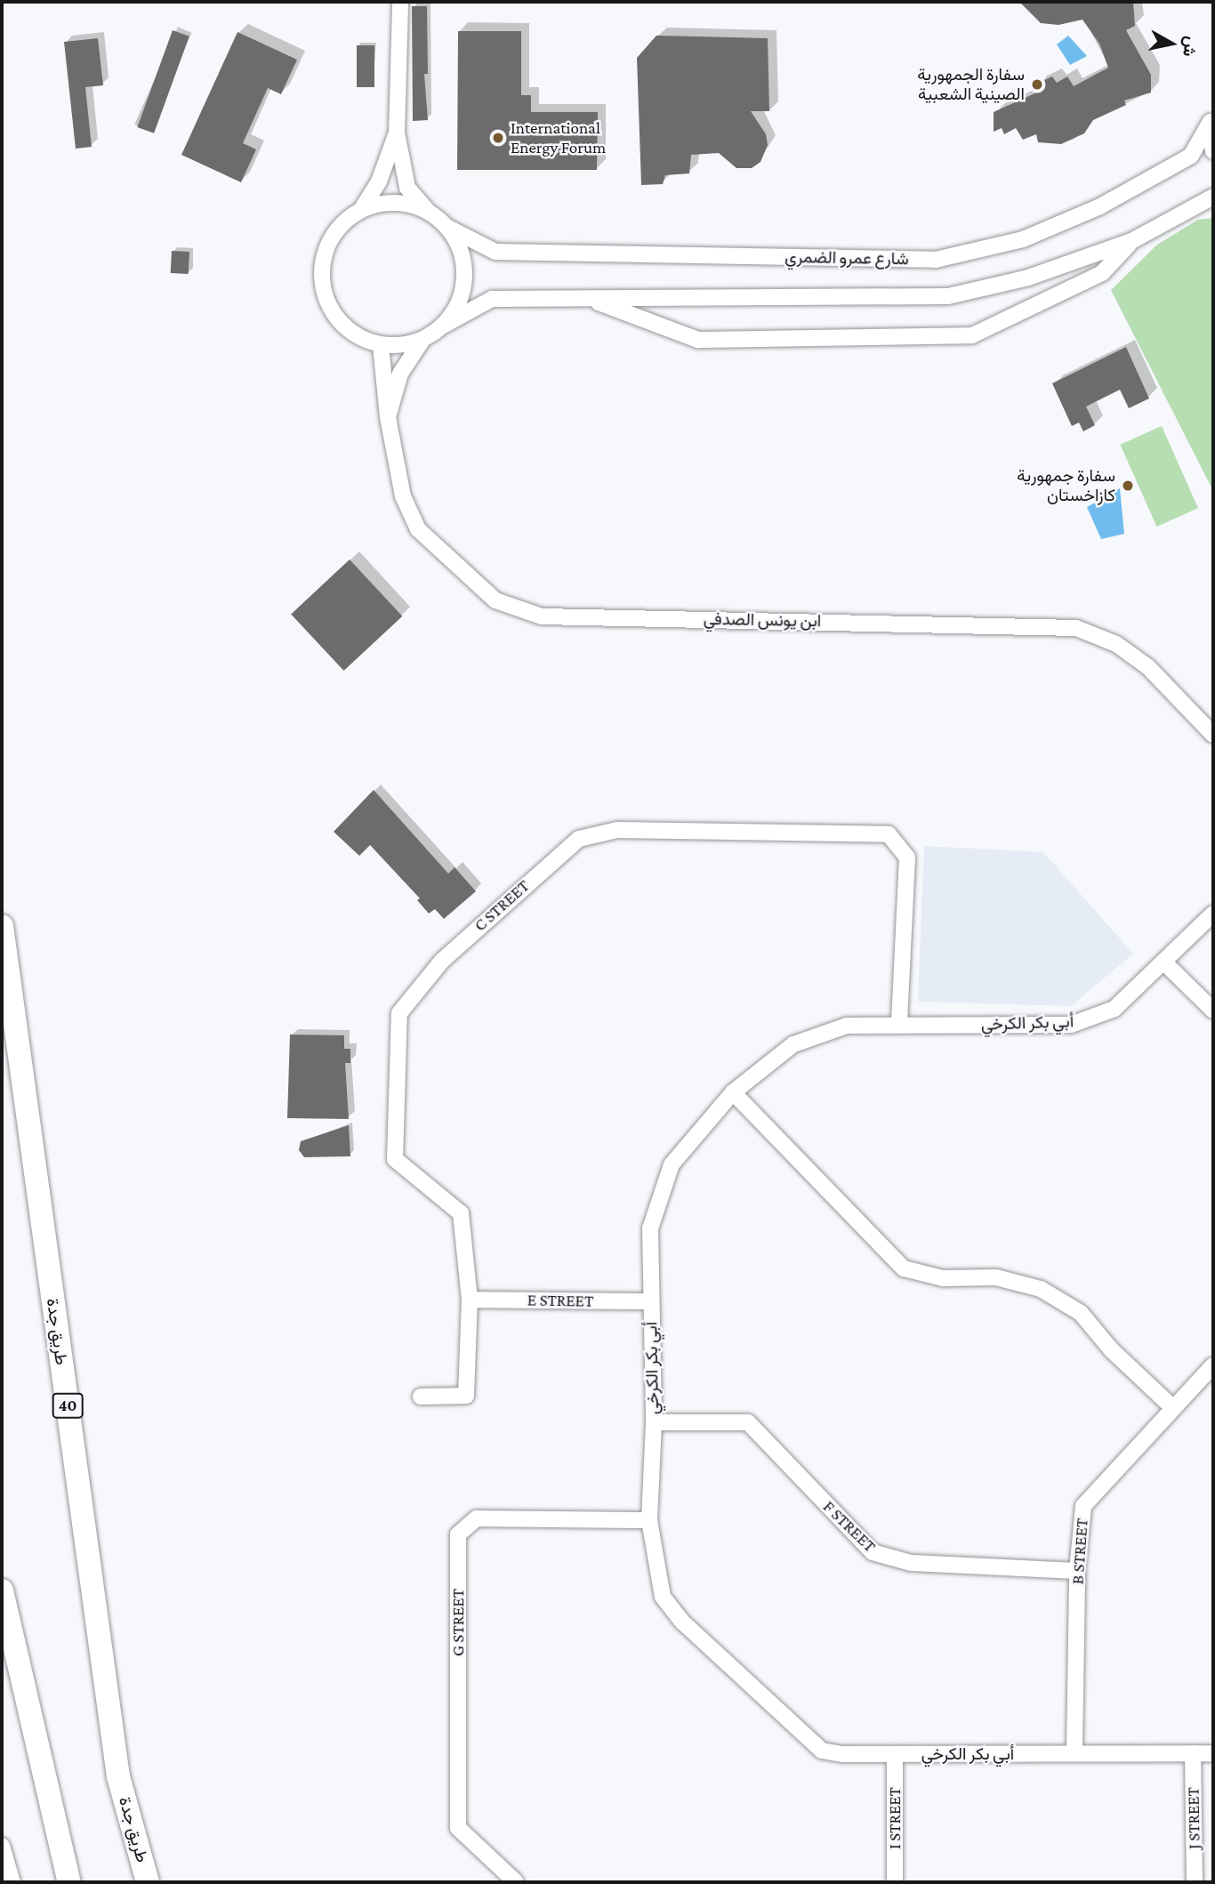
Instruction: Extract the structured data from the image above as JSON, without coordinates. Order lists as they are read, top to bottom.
{
  "streets": {
    "highway": ["طريق جدة", "40"],
    "street": [
      "شارع عمرو الضمري",
      "ابن يونس الصدفي",
      "C STREET",
      "أبي بكر الكرخي",
      "E STREET",
      "F STREET",
      "B STREET",
      "G STREET",
      "I STREET",
      "J STREET"
    ]
  },
  "crossings": [
    ["شارع عمرو الضمري", "ابن يونس الصدفي"],
    ["C STREET", "أبي بكر الكرخي"],
    ["C STREET", "E STREET"],
    ["أبي بكر الكرخي", "E STREET"],
    ["أبي بكر الكرخي", "F STREET"],
    ["أبي بكر الكرخي", "B STREET"],
    ["أبي بكر الكرخي", "G STREET"],
    ["أبي بكر الكرخي", "I STREET"],
    ["أبي بكر الكرخي", "J STREET"],
    ["F STREET", "B STREET"]
  ],
  "places": ["سفارة الجمهورية الصينية الشعبية", "International Energy Forum", "سفارة جمهورية كازاخستان"],
  "north": "right"
}
